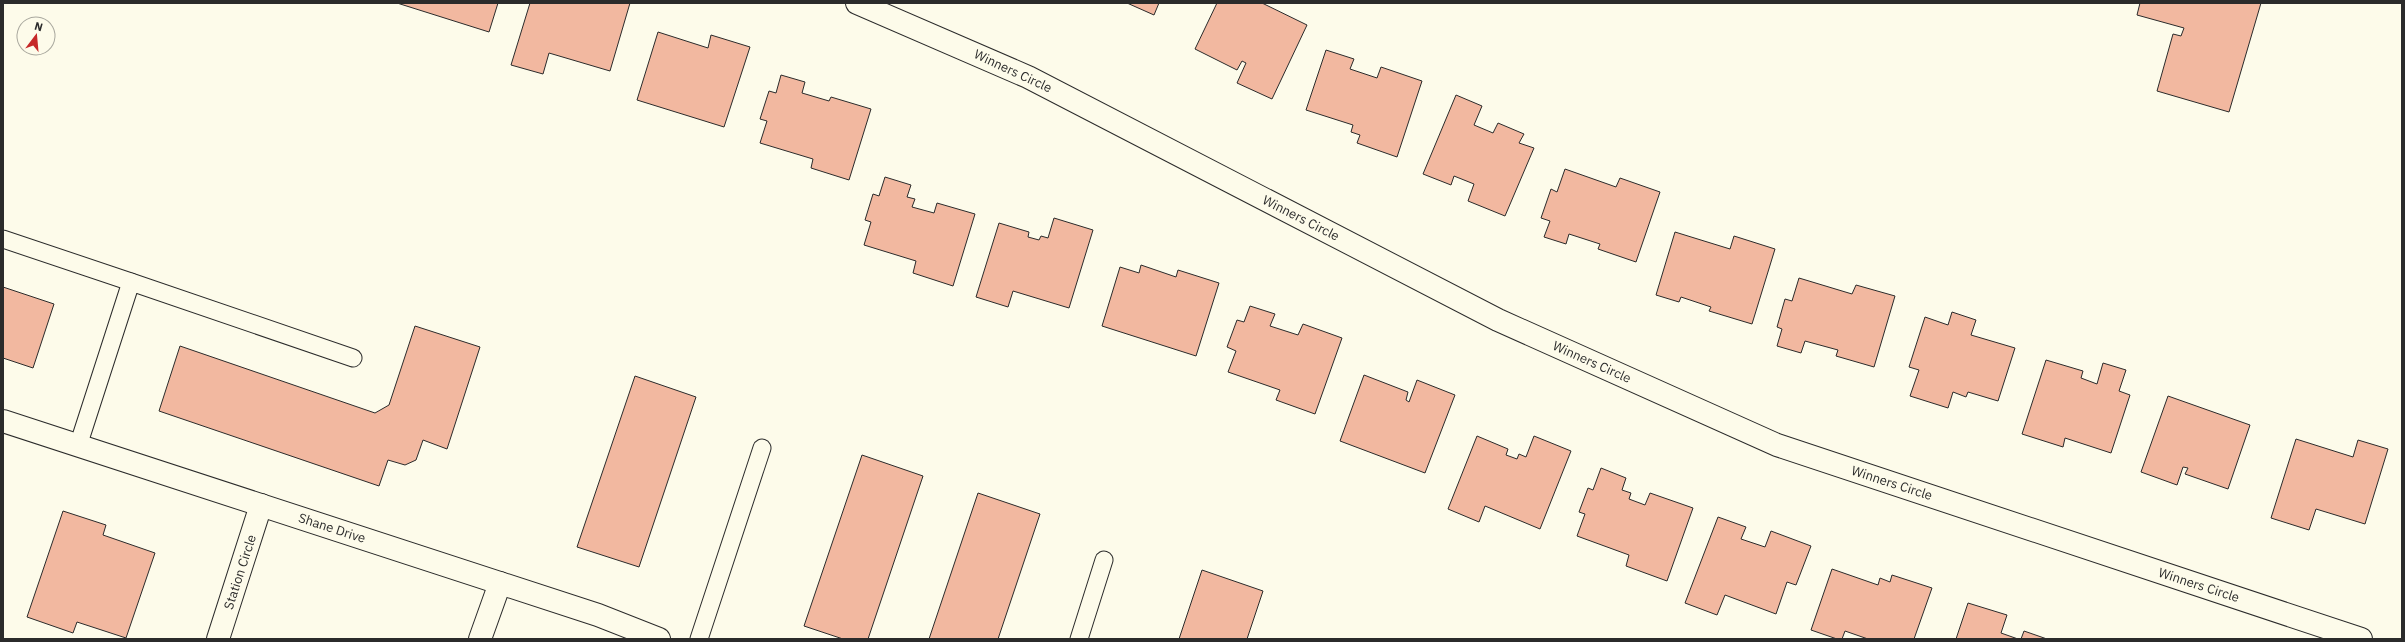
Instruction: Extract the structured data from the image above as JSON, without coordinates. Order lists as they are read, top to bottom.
{
  "streets": {
    "street": ["Winners Circle", "Shane Drive", "Station Circle"]
  },
  "crossings": [
    ["Shane Drive", "Station Circle"]
  ],
  "north": "top"
}
